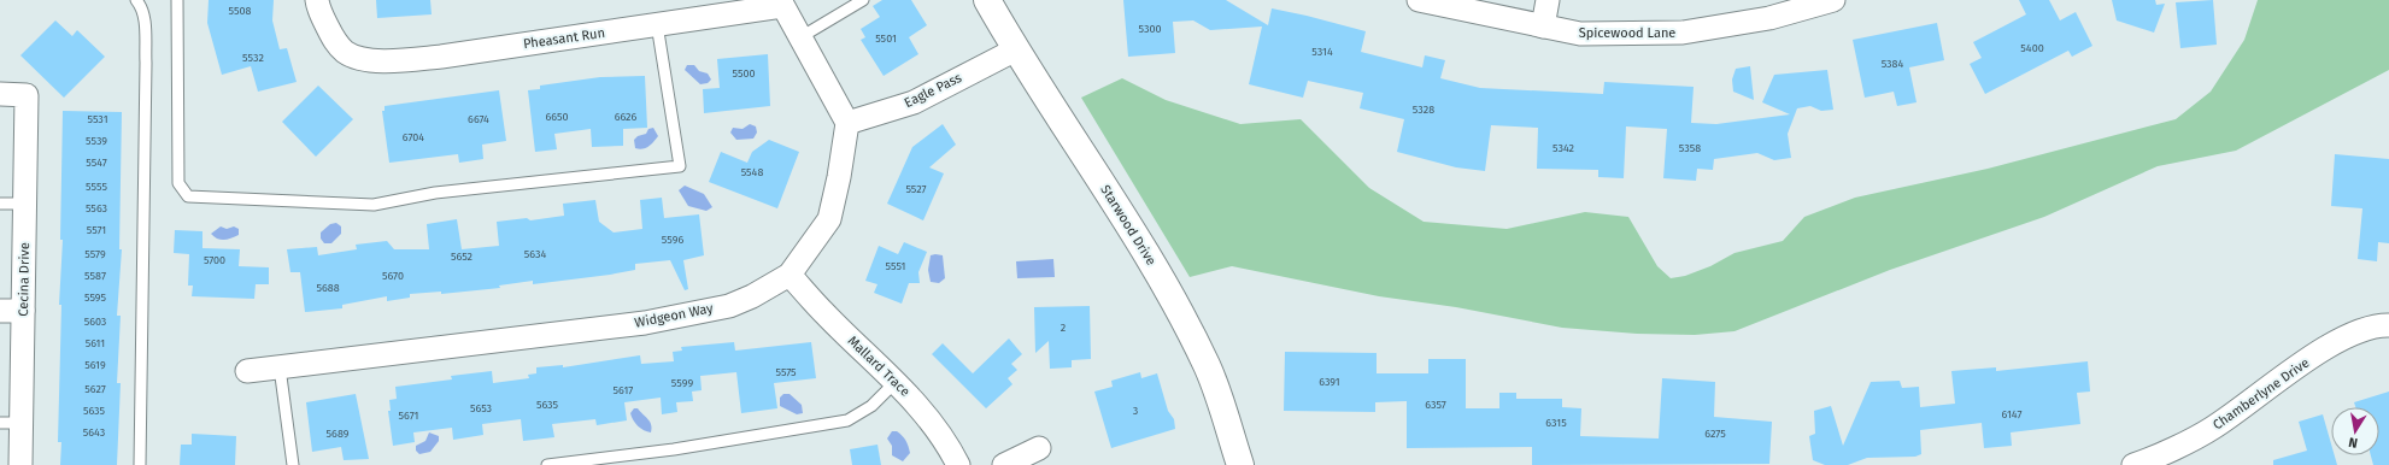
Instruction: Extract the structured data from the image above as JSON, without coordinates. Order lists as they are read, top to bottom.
{
  "streets": {
    "street": [
      "Spicewood Lane",
      "Pheasant Run",
      "Eagle Pass",
      "Starwood Drive",
      "Cecina Drive",
      "Widgeon Way",
      "Mallard Trace",
      "Chamberlyne Drive"
    ]
  },
  "crossings": [
    ["Eagle Pass", "Starwood Drive"],
    ["Eagle Pass", "Widgeon Way"],
    ["Widgeon Way", "Mallard Trace"]
  ],
  "house_numbers": [
    "5508",
    "5300",
    "5501",
    "5400",
    "5314",
    "5532",
    "5384",
    "5500",
    "5328",
    "6650",
    "6626",
    "5531",
    "6674",
    "6704",
    "5539",
    "5342",
    "5358",
    "5547",
    "5548",
    "5555",
    "5527",
    "5563",
    "5571",
    "5596",
    "5579",
    "5634",
    "5652",
    "5700",
    "5551",
    "5587",
    "5670",
    "5688",
    "5595",
    "5603",
    "2",
    "5611",
    "5619",
    "5575",
    "6391",
    "5599",
    "5627",
    "5617",
    "5635",
    "6357",
    "5653",
    "5635",
    "3",
    "6147",
    "5671",
    "6315",
    "5643",
    "5689",
    "6275"
  ],
  "north": "bottom"
}
